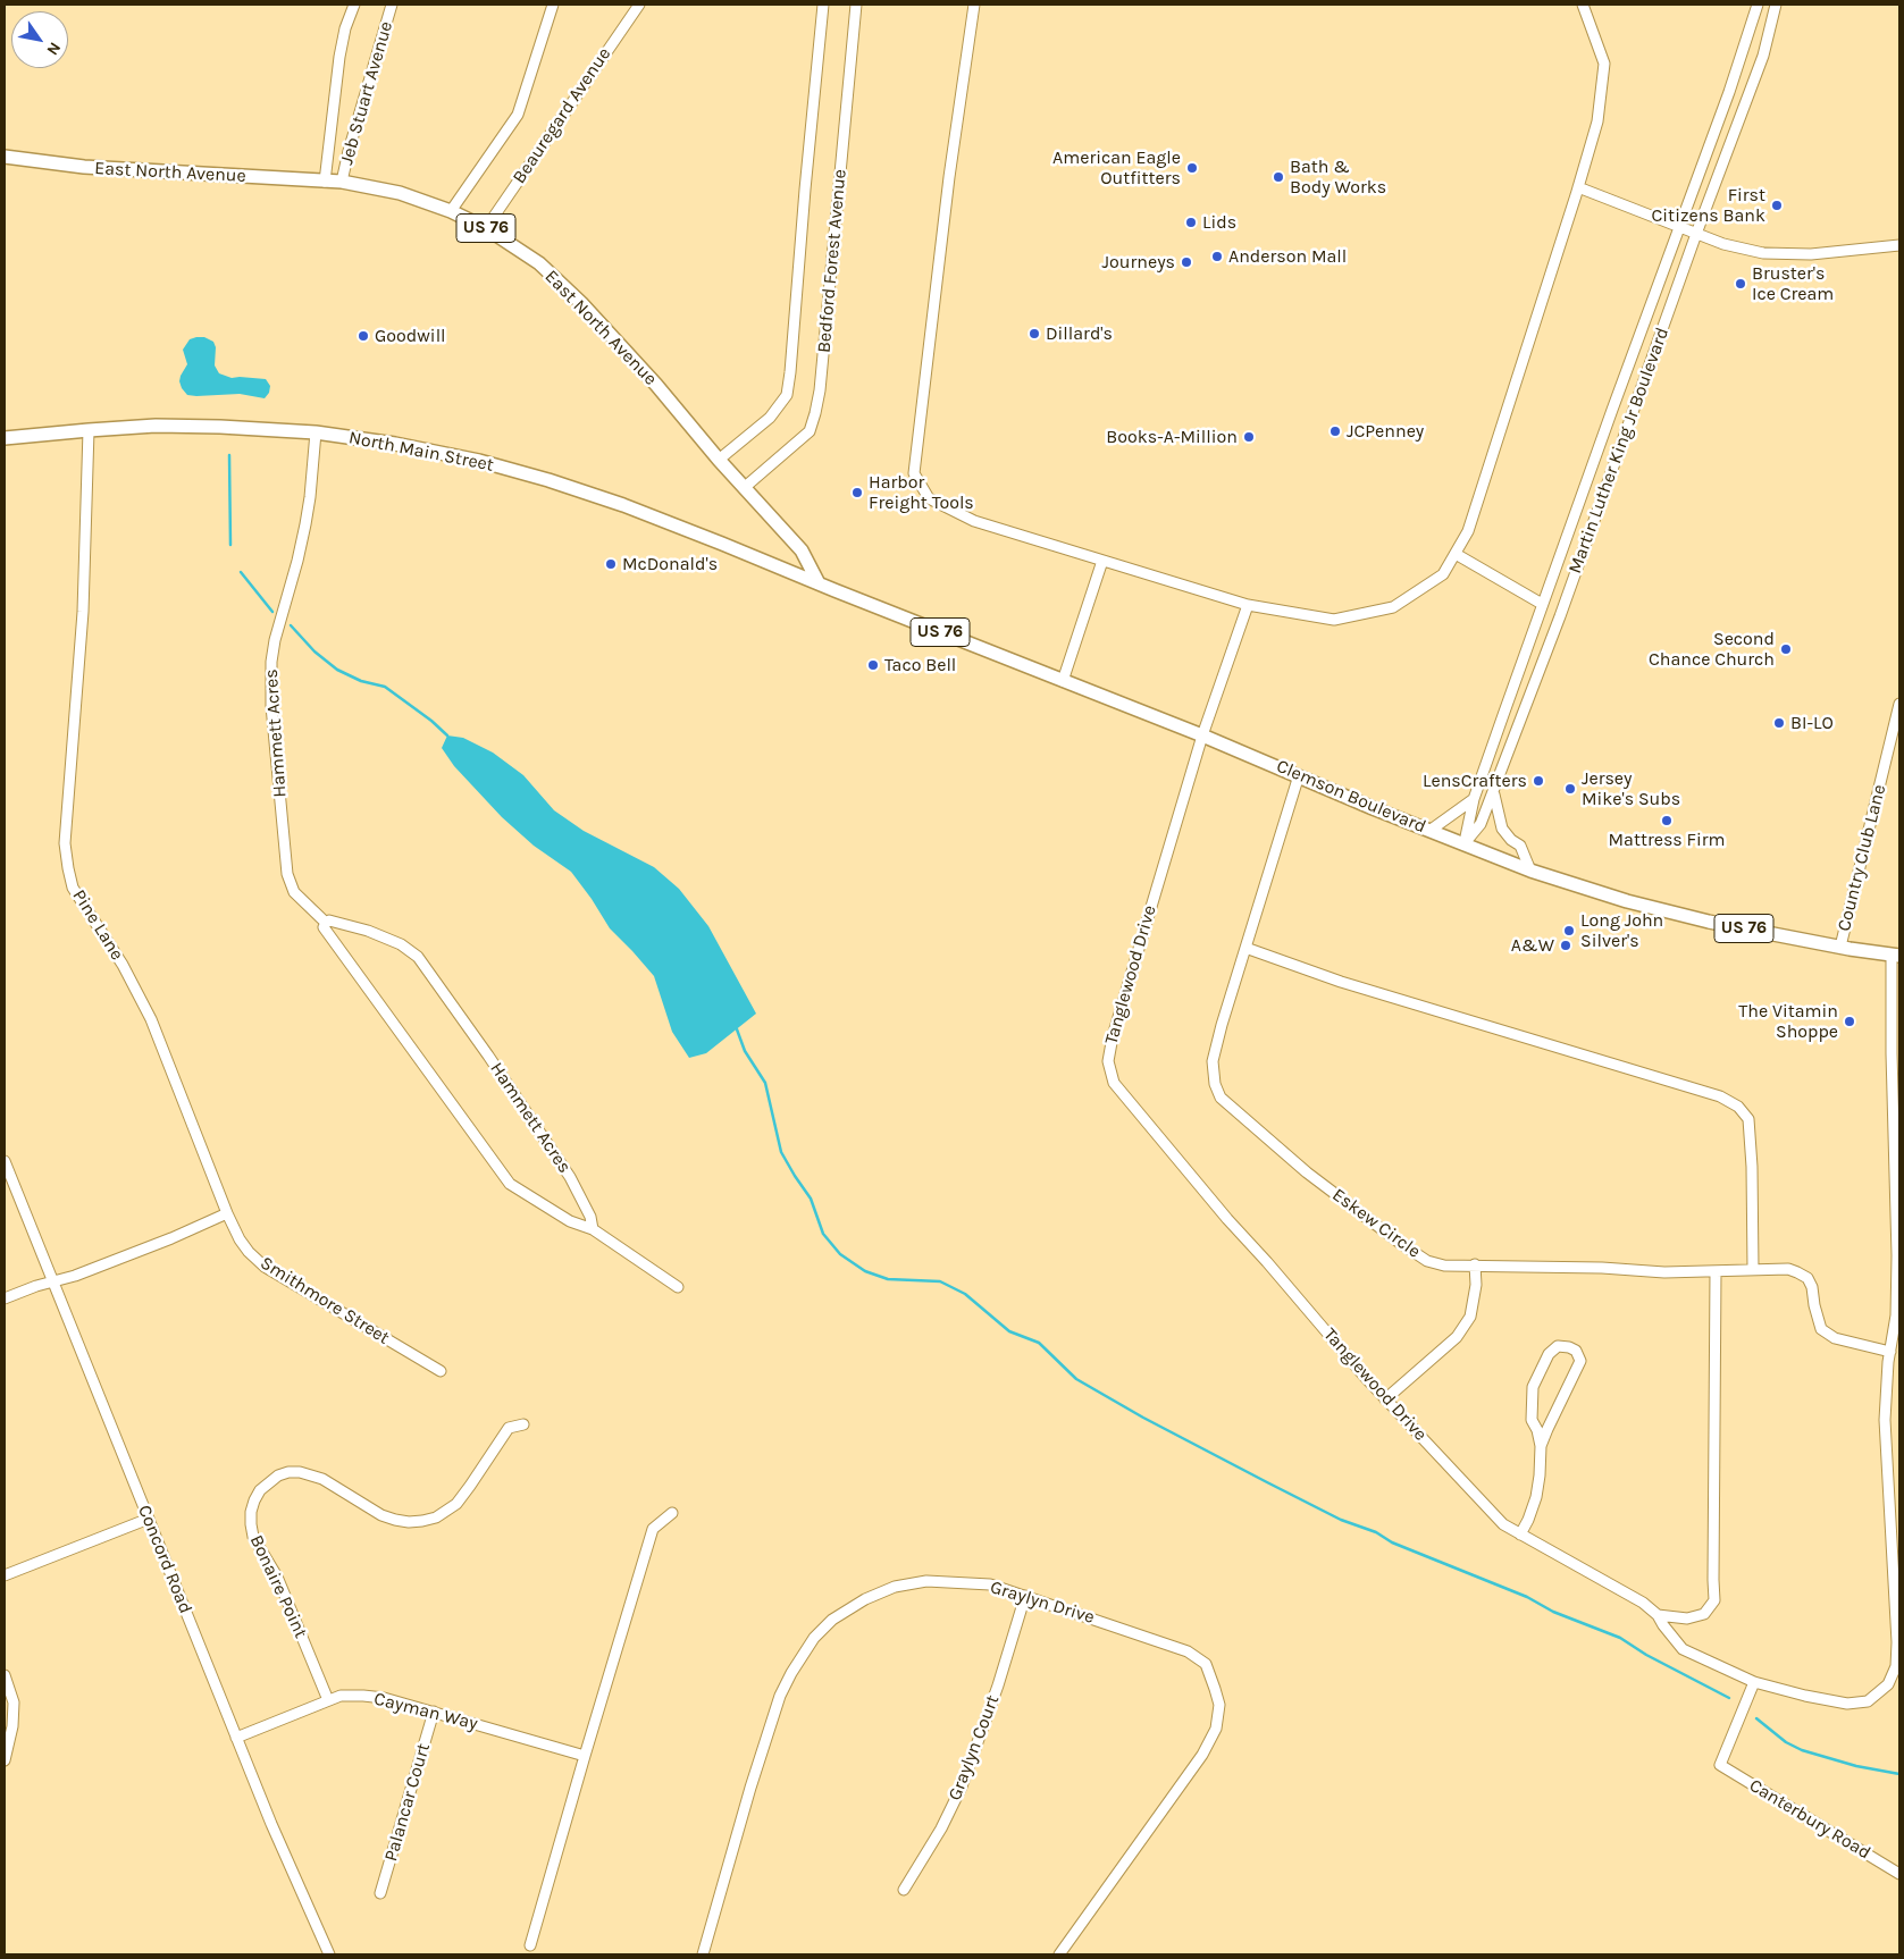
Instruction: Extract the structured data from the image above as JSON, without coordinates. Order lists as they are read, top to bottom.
{
  "streets": {
    "main road": [
      "East North Avenue",
      "US 76",
      "North Main Street",
      "Clemson Boulevard"
    ],
    "street": [
      "Jeb Stuart Avenue",
      "Beauregard Avenue",
      "Bedford Forest Avenue",
      "Martin Luther King Jr Boulevard",
      "Hammett Acres",
      "Country Club Lane",
      "Pine Lane",
      "Tanglewood Drive",
      "Eskew Circle",
      "Smithmore Street",
      "Concord Road",
      "Bonaire Point",
      "Graylyn Drive",
      "Cayman Way",
      "Graylyn Court",
      "Palancar Court",
      "Canterbury Road"
    ]
  },
  "crossings": [
    ["Jeb Stuart Avenue", "East North Avenue"],
    ["Beauregard Avenue", "East North Avenue"],
    ["East North Avenue", "Bedford Forest Avenue"],
    ["East North Avenue", "North Main Street"],
    ["East North Avenue", "Clemson Boulevard"],
    ["Martin Luther King Jr Boulevard", "Clemson Boulevard"],
    ["North Main Street", "Hammett Acres"],
    ["North Main Street", "Clemson Boulevard"],
    ["North Main Street", "Pine Lane"],
    ["Clemson Boulevard", "Country Club Lane"],
    ["Clemson Boulevard", "Tanglewood Drive"],
    ["Clemson Boulevard", "Eskew Circle"],
    ["Pine Lane", "Smithmore Street"],
    ["Concord Road", "Cayman Way"],
    ["Bonaire Point", "Cayman Way"],
    ["Graylyn Drive", "Graylyn Court"],
    ["Cayman Way", "Palancar Court"]
  ],
  "places": [
    "American Eagle Outfitters",
    "Bath & Body Works",
    "First Citizens Bank",
    "Lids",
    "Anderson Mall",
    "Journeys",
    "Bruster's Ice Cream",
    "Dillard's",
    "Goodwill",
    "JCPenney",
    "Books-A-Million",
    "Harbor Freight Tools",
    "McDonald's",
    "Second Chance Church",
    "Taco Bell",
    "BI-LO",
    "LensCrafters",
    "Jersey Mike's Subs",
    "Mattress Firm",
    "Long John Silver's",
    "A&W",
    "The Vitamin Shoppe"
  ],
  "north": "bottom right"
}
